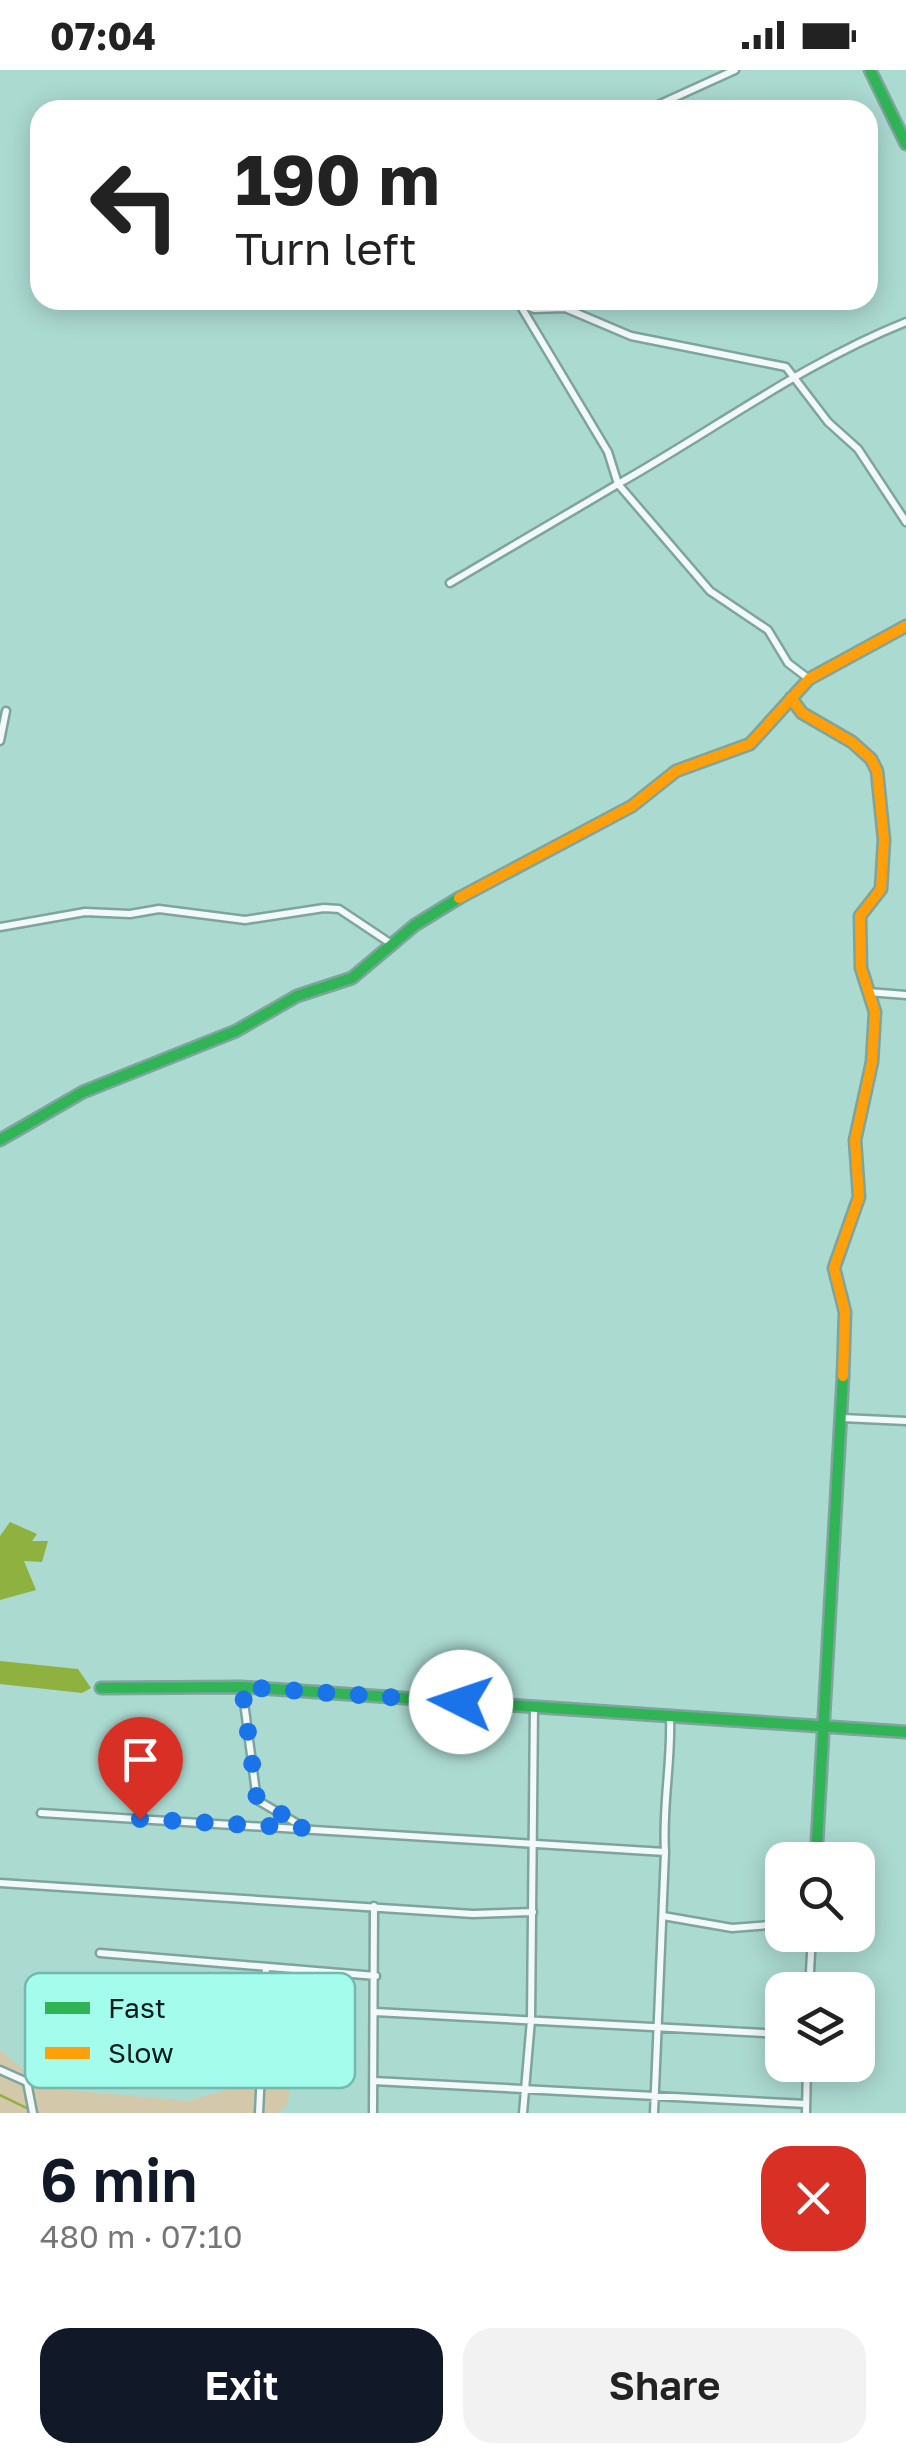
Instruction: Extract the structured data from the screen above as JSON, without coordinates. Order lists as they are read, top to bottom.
{
  "legend": ["Fast", "Slow"],
  "page": {
    "status": "07:04",
    "turn": ["190 m", "Turn left"],
    "heading": ["6 min", "480 m · 07:10"],
    "buttons": ["Exit", "Share"]
  }
}
